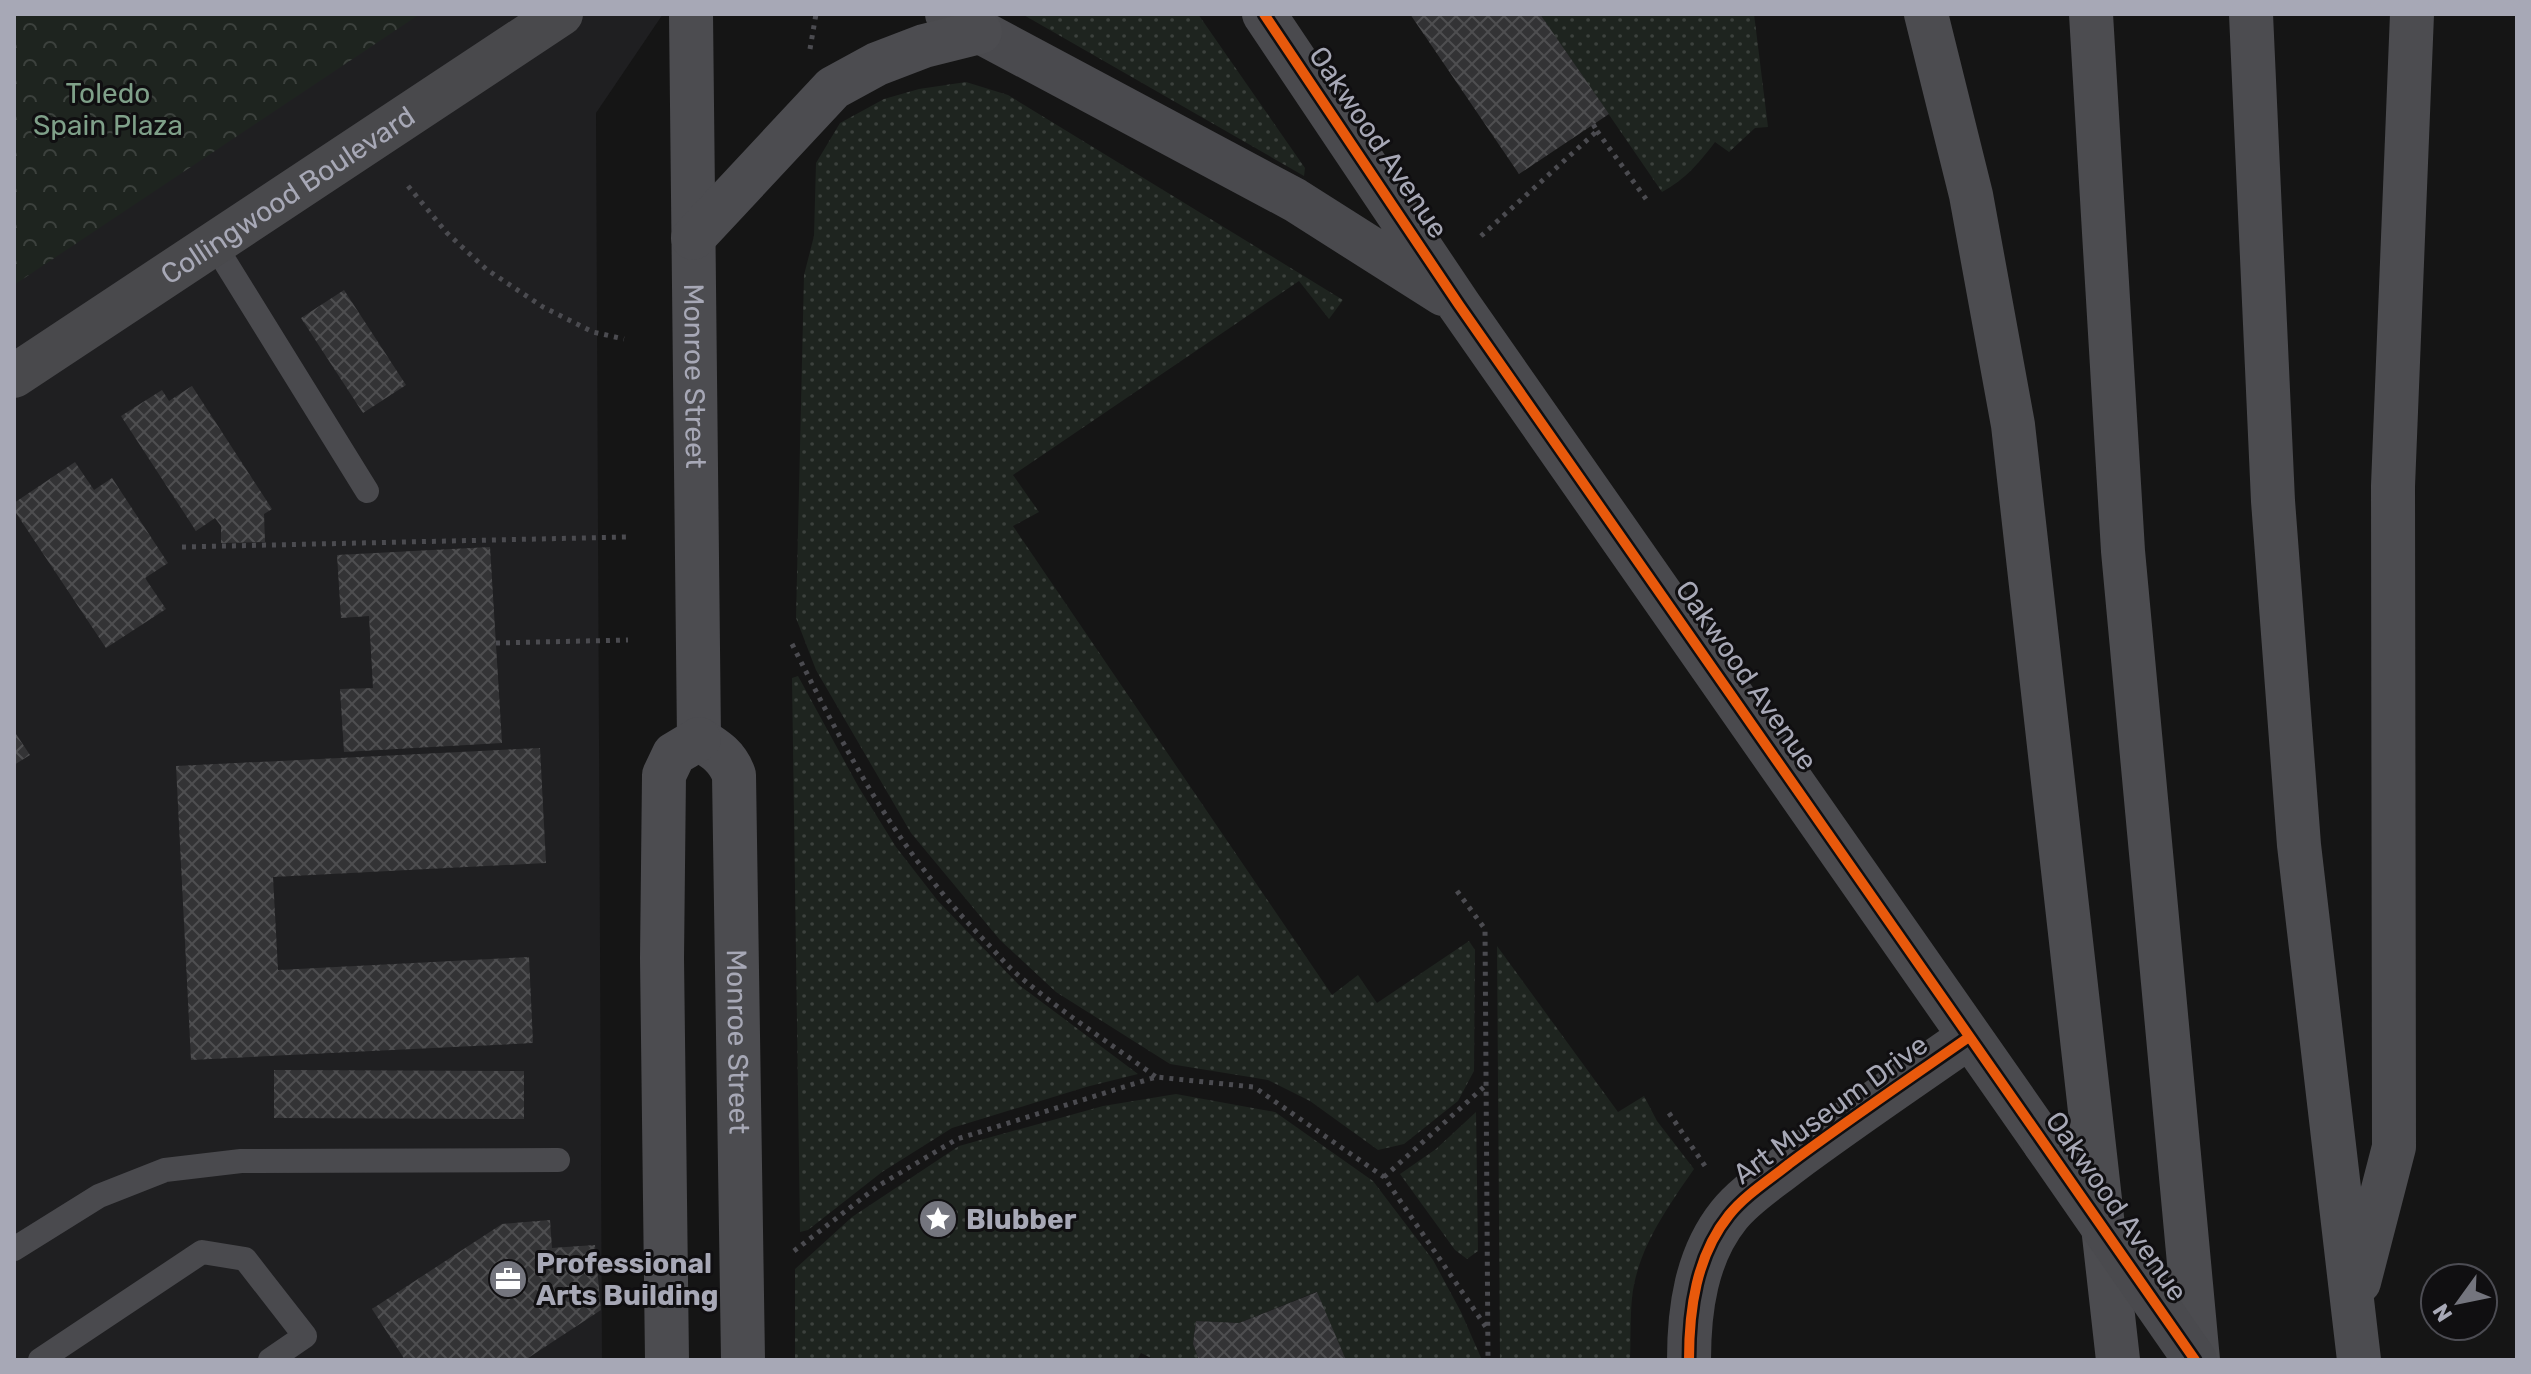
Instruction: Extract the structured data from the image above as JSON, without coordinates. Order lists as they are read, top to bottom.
{
  "streets": {
    "main road": ["Collingwood Boulevard", "Monroe Street"],
    "street": ["Oakwood Avenue", "Art Museum Drive"]
  },
  "crossings": [
    ["Oakwood Avenue", "Art Museum Drive"]
  ],
  "parks": ["Toledo Spain Plaza"],
  "places": {
    "place": ["Blubber"],
    "office": ["Professional Arts Building"]
  },
  "north": "bottom left"
}
